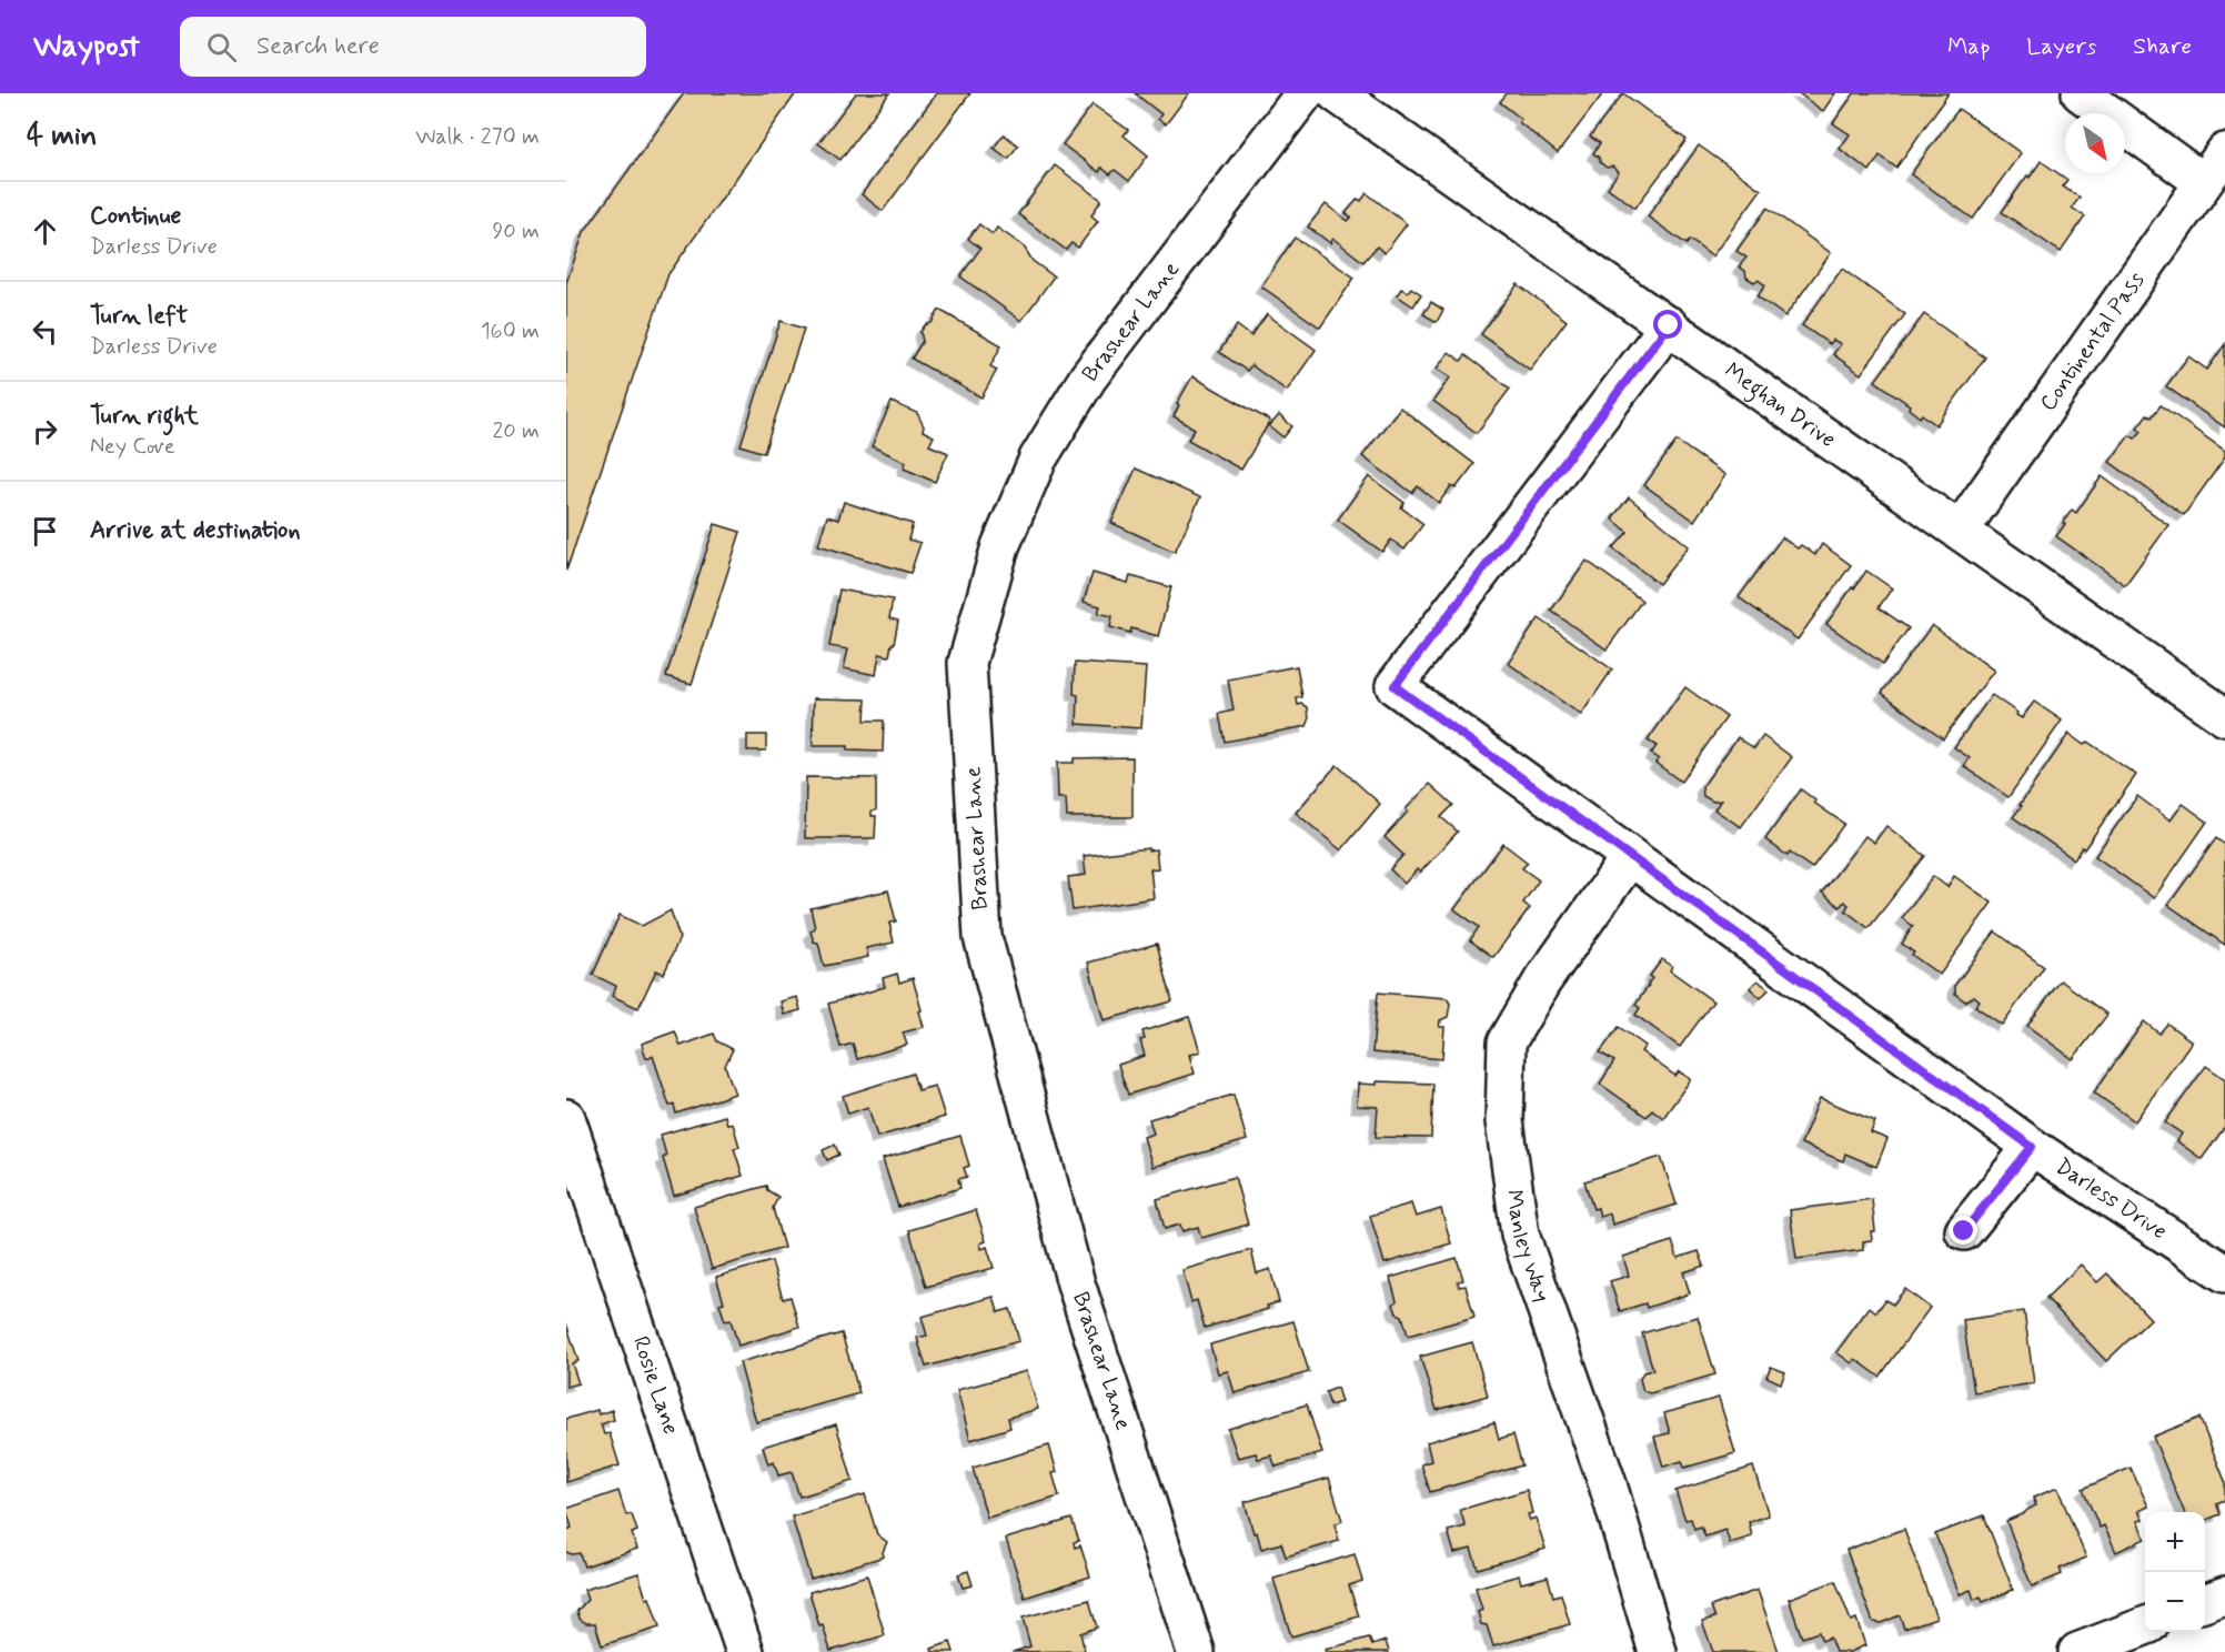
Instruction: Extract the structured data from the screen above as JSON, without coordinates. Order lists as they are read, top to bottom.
{
  "streets": {
    "street": [
      "Brashear Lane",
      "Continental Pass",
      "Meghan Drive",
      "Darless Drive",
      "Manley Way",
      "Rosie Lane"
    ]
  },
  "crossings": [
    ["Continental Pass", "Meghan Drive"],
    ["Meghan Drive", "Darless Drive"],
    ["Darless Drive", "Manley Way"]
  ],
  "north": "bottom right",
  "page": {
    "header": "Waypost",
    "search": "Search here",
    "nav": ["Map", "Layers", "Share"],
    "heading": ["4 min", "Walk · 270 m"],
    "list": [
      ["Continue", "Darless Drive", "90 m"],
      ["Turn left", "Darless Drive", "160 m"],
      ["Turn right", "Ney Cove", "20 m"],
      "Arrive at destination"
    ],
    "map_buttons": ["+", "−"]
  }
}
